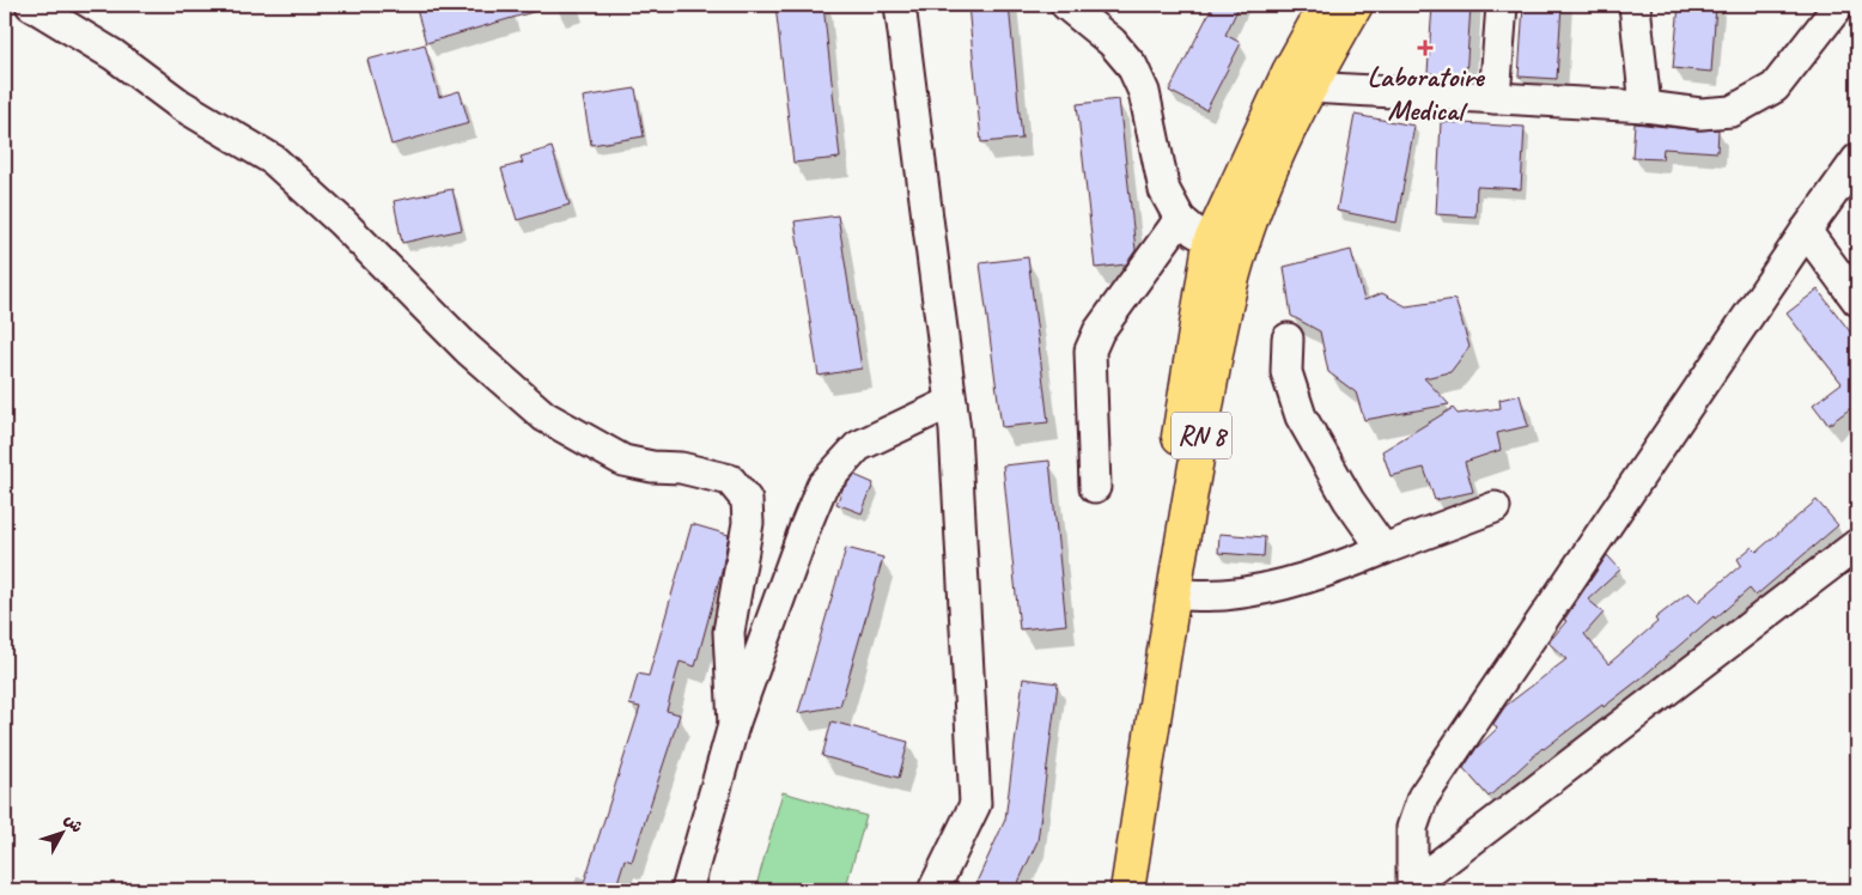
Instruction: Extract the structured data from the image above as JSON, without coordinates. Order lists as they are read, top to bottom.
{
  "streets": {
    "highway": ["RN 8"]
  },
  "places": {
    "health": ["Laboratoire Medical"]
  },
  "north": "top right"
}
